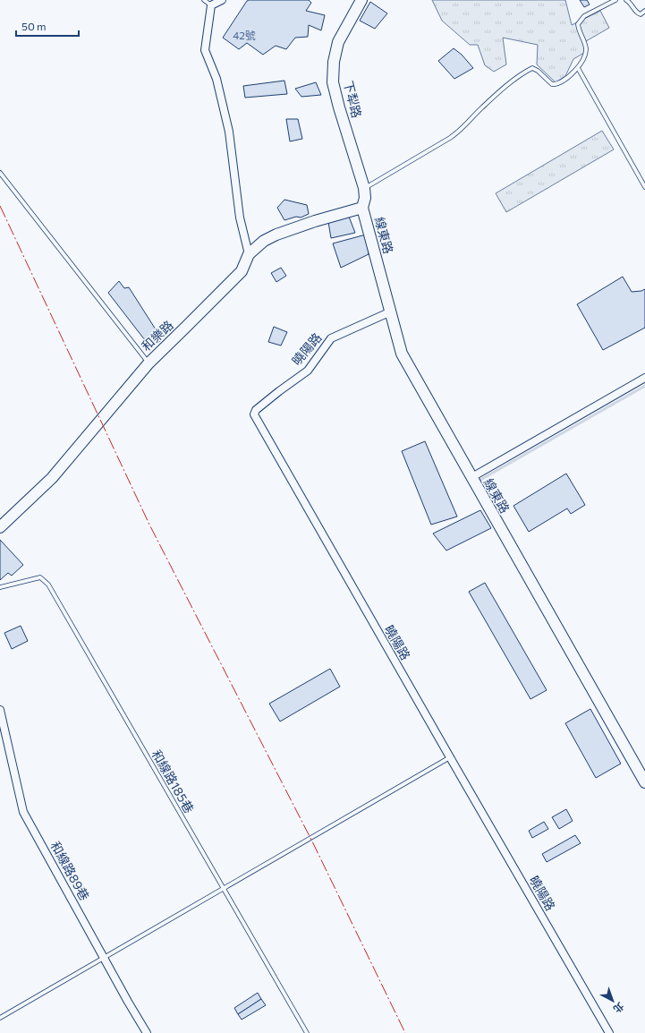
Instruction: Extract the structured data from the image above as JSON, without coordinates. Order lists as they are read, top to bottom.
{
  "streets": {
    "street": [
      "下犁路",
      "線東路",
      "和樂路",
      "曉陽路",
      "和線路89巷"
    ],
    "lane": ["和線路185巷"]
  },
  "crossings": [
    ["下犁路", "線東路"],
    ["下犁路", "和樂路"],
    ["線東路", "和樂路"],
    ["線東路", "曉陽路"]
  ],
  "house_numbers": ["42號"],
  "scale_bar": "50 m",
  "north": "bottom right"
}
